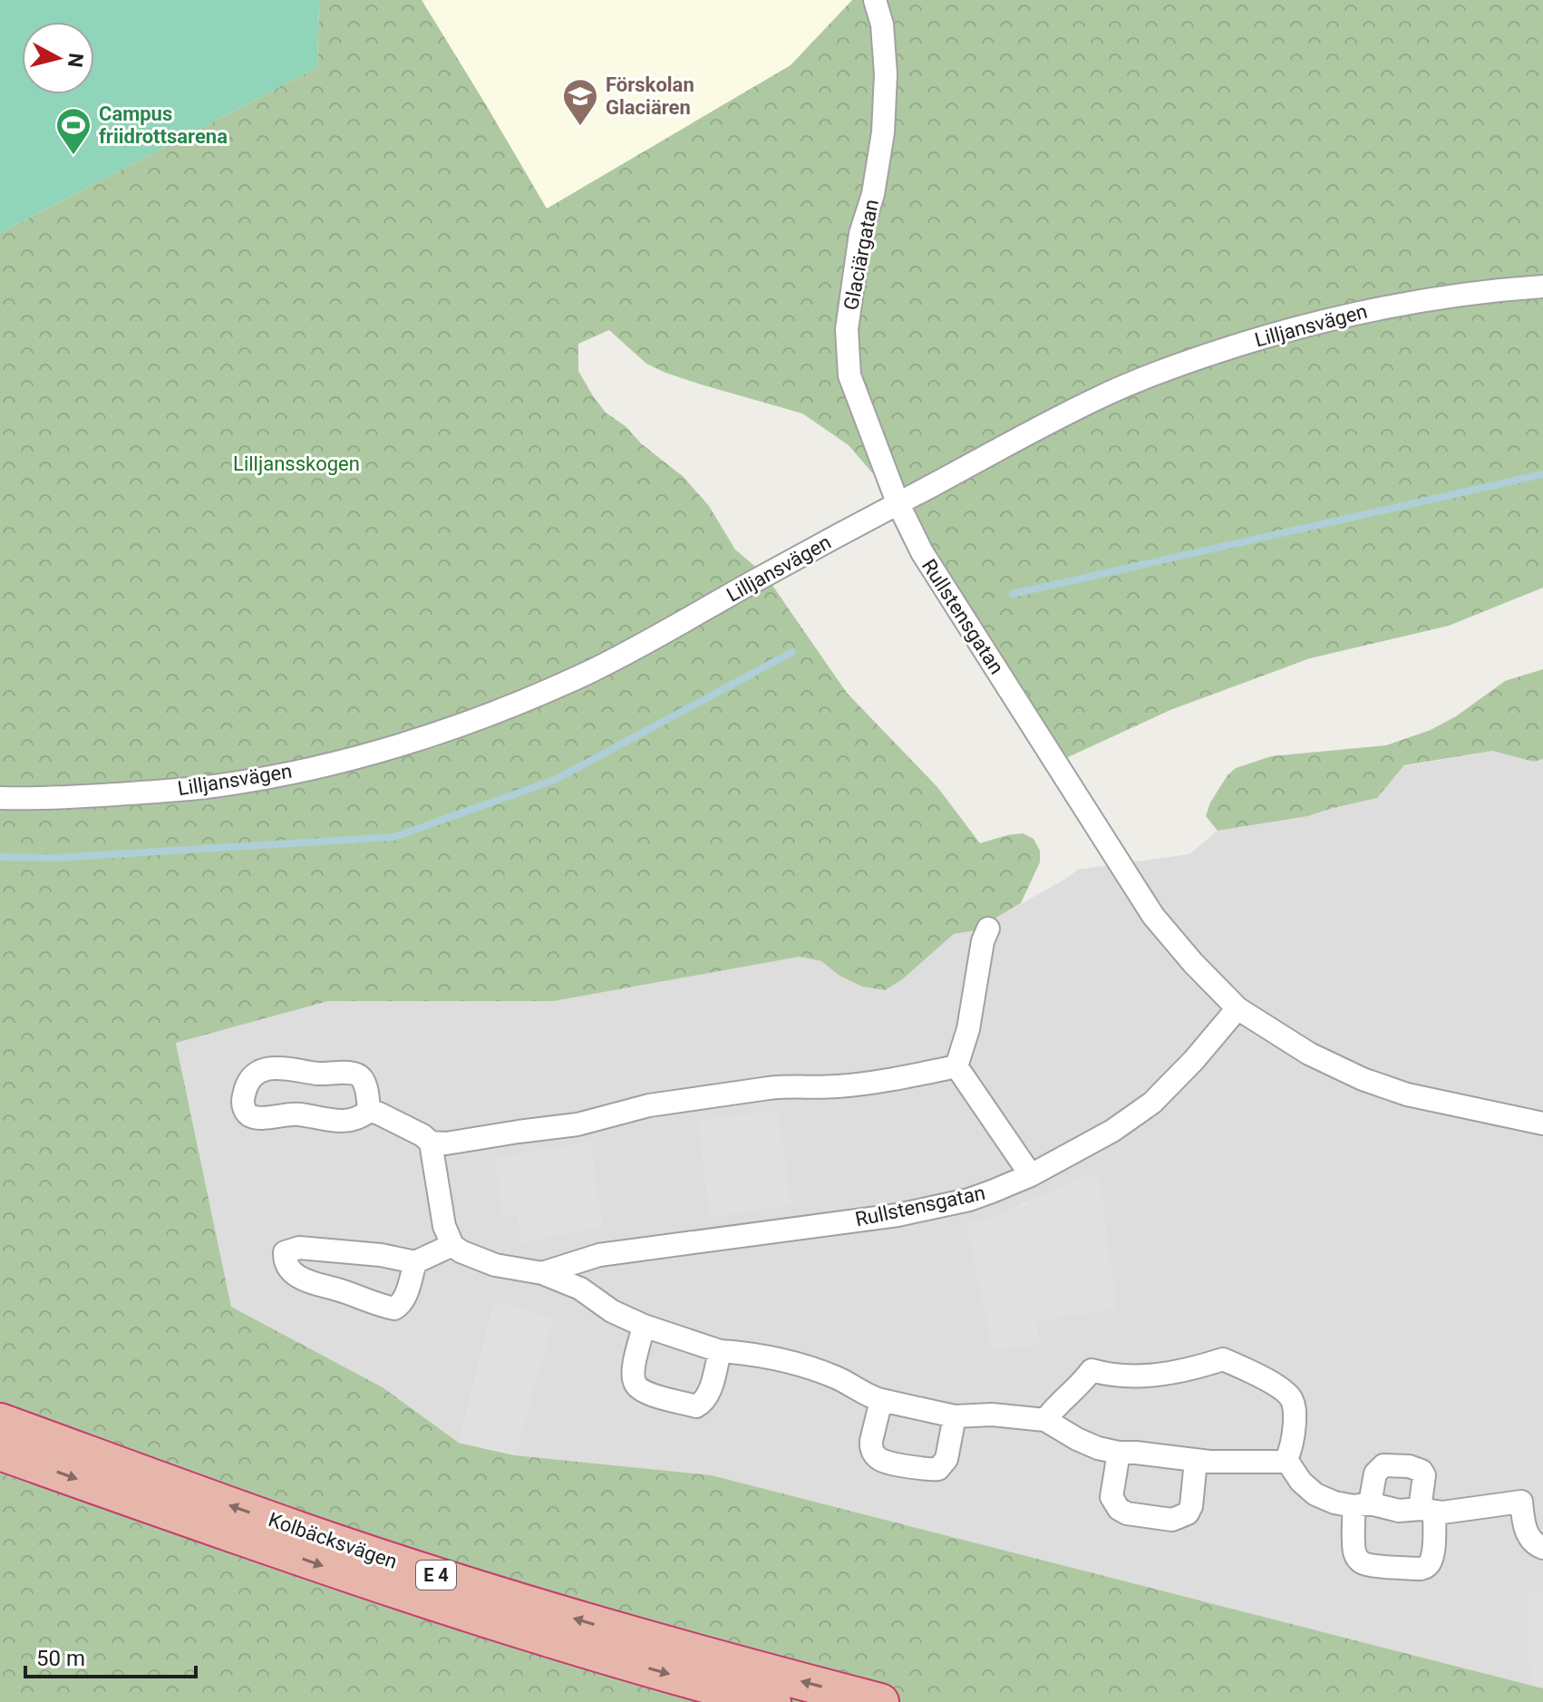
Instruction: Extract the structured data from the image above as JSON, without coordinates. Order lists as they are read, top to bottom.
{
  "streets": {
    "highway": ["Kolbäcksvägen", "E 4"],
    "street": ["Glaciärgatan", "Lilljansvägen", "Rullstensgatan"]
  },
  "crossings": [
    ["Glaciärgatan", "Lilljansvägen"],
    ["Glaciärgatan", "Rullstensgatan"],
    ["Lilljansvägen", "Rullstensgatan"]
  ],
  "parks": ["Lilljansskogen"],
  "places": {
    "school or university": ["Förskolan Glaciären"],
    "sports": ["Campus friidrottsarena"]
  },
  "scale_bar": "50 m",
  "north": "right"
}
